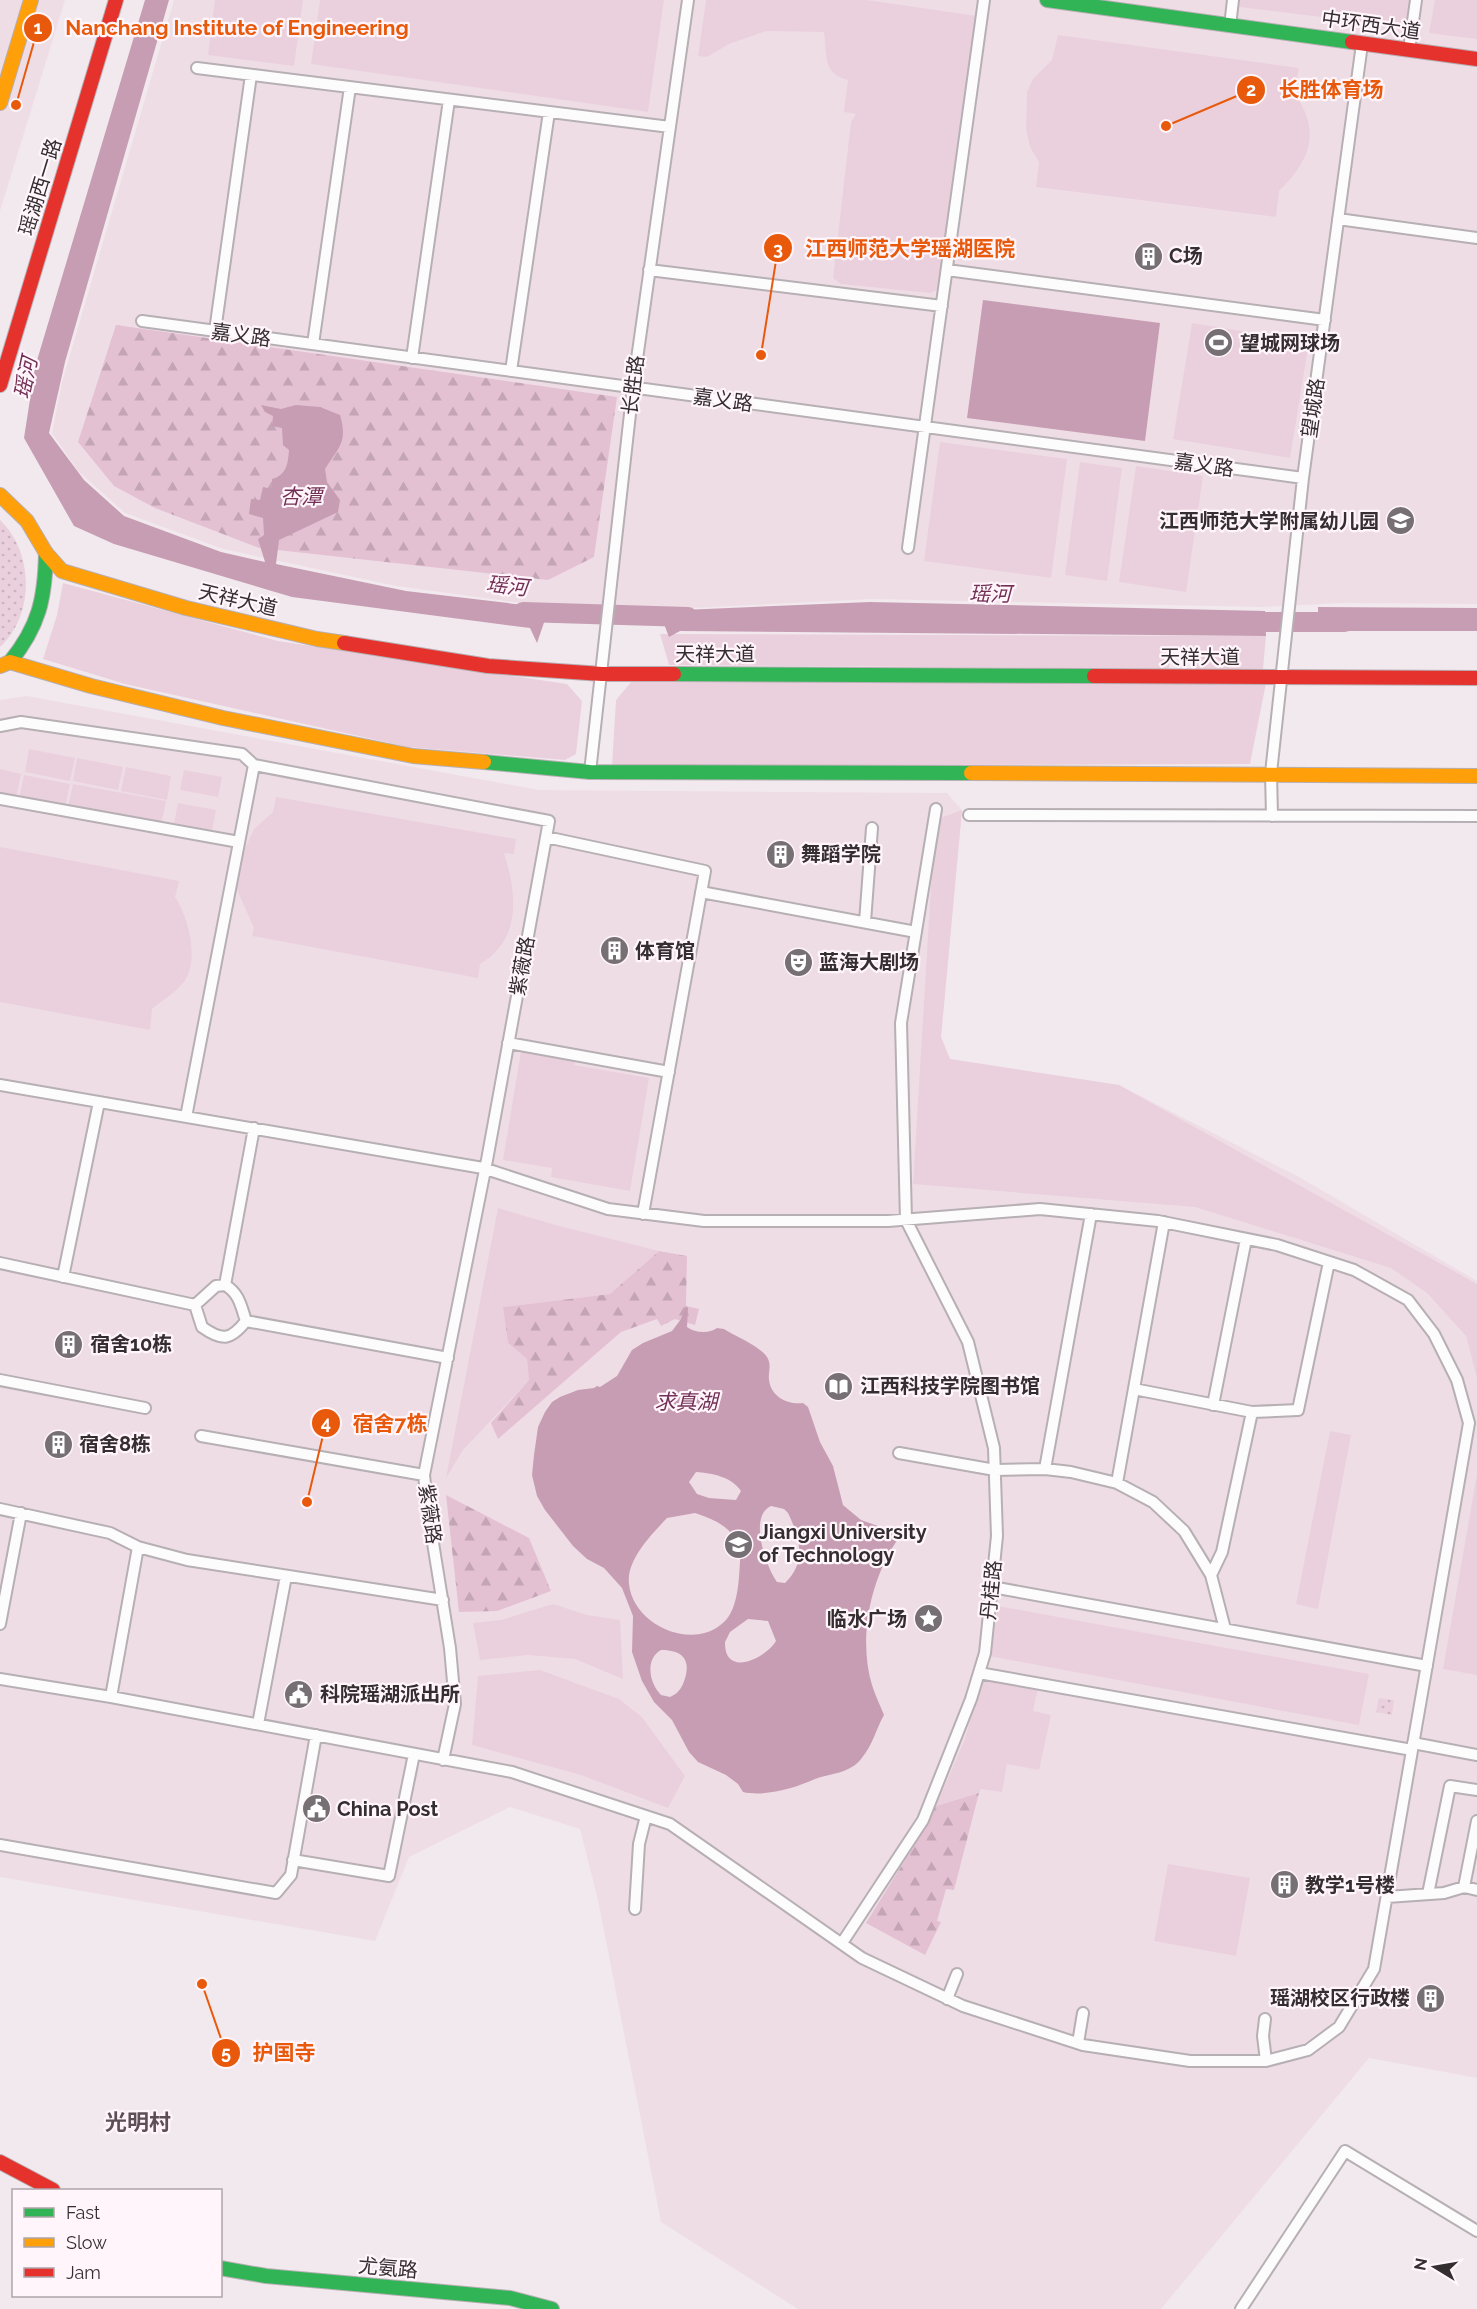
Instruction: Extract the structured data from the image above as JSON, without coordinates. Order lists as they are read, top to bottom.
{
  "streets": {
    "main road": [
      "中环西大道",
      "瑶湖西一路",
      "天祥大道",
      "尤氨路"
    ],
    "street": [
      "嘉义路",
      "长胜路",
      "望城路",
      "紫薇路",
      "丹桂路"
    ]
  },
  "crossings": [
    ["中环西大道", "望城路"],
    ["嘉义路", "长胜路"],
    ["嘉义路", "望城路"],
    ["长胜路", "天祥大道"],
    ["望城路", "天祥大道"]
  ],
  "districts": ["光明村"],
  "water": ["瑶河", "杏潭", "求真湖"],
  "places": {
    "other": [
      "Nanchang Institute of Engineering",
      "长胜体育场",
      "江西师范大学瑶湖医院",
      "宿舍7栋",
      "护国寺"
    ],
    "building": [
      "C场",
      "舞蹈学院",
      "体育馆",
      "宿舍10栋",
      "宿舍8栋",
      "教学1号楼",
      "瑶湖校区行政楼"
    ],
    "sports": ["望城网球场"],
    "school or university": ["江西师范大学附属幼儿园", "Jiangxi University of Technology"],
    "theatre": ["蓝海大剧场"],
    "library": ["江西科技学院图书馆"],
    "place": ["临水广场"],
    "public building": ["科院瑶湖派出所", "China Post"]
  },
  "legend": ["Fast", "Slow", "Jam"],
  "north": "left"
}
